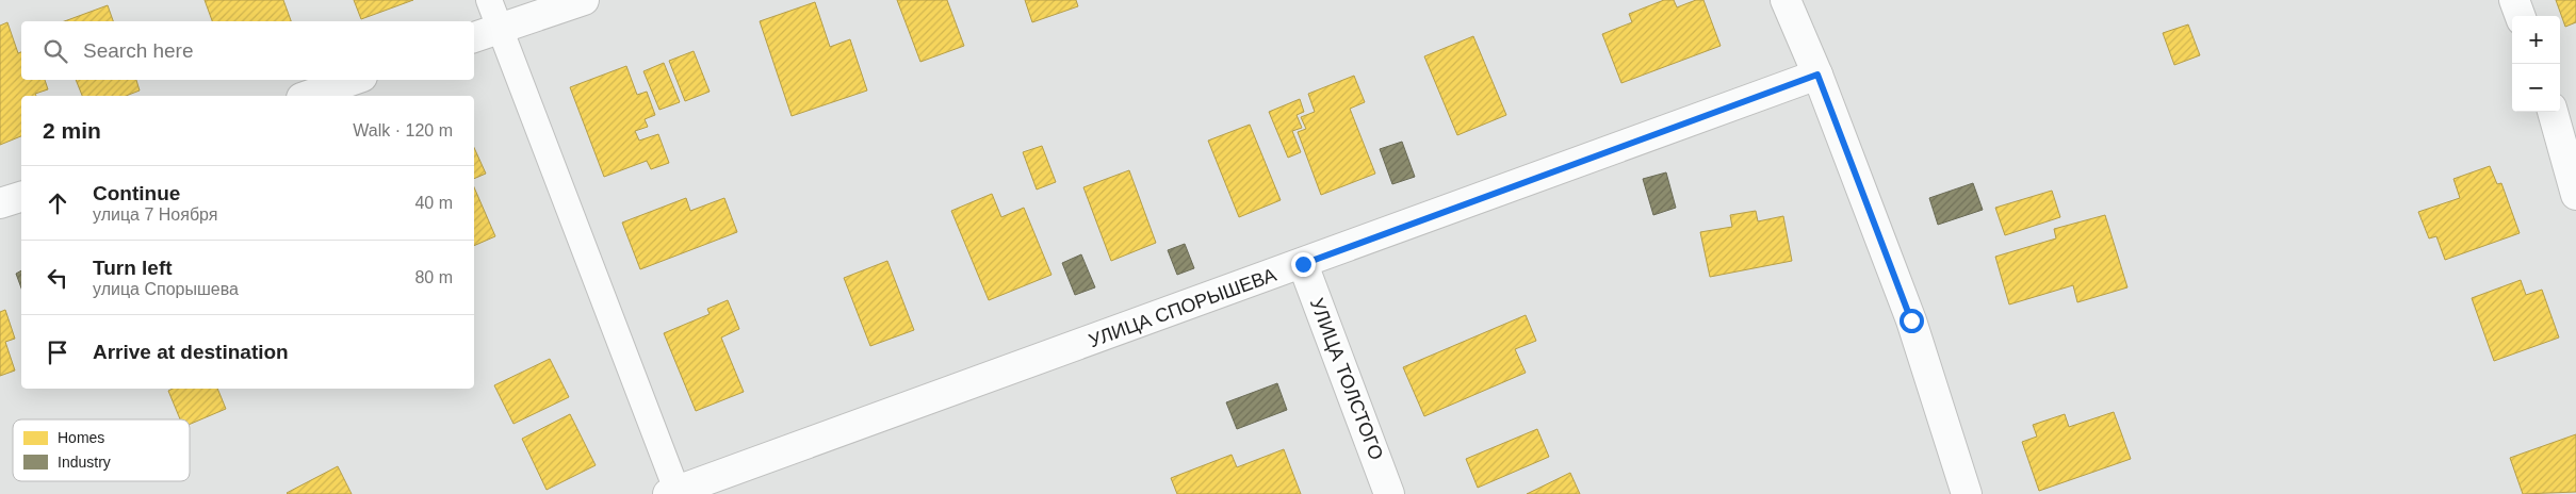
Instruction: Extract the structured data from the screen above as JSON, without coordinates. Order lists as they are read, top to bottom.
{
  "streets": {
    "street": ["УЛИЦА СПОРЫШЕВА", "УЛИЦА ТОЛСТОГО"]
  },
  "crossings": [
    ["УЛИЦА СПОРЫШЕВА", "УЛИЦА ТОЛСТОГО"]
  ],
  "legend": ["Homes", "Industry"],
  "page": {
    "map_buttons": ["+", "−"],
    "search": "Search here",
    "heading": ["2 min", "Walk · 120 m"],
    "list": [
      ["Continue", "улица 7 Ноября", "40 m"],
      ["Turn left", "улица Спорышева", "80 m"],
      "Arrive at destination"
    ]
  }
}
